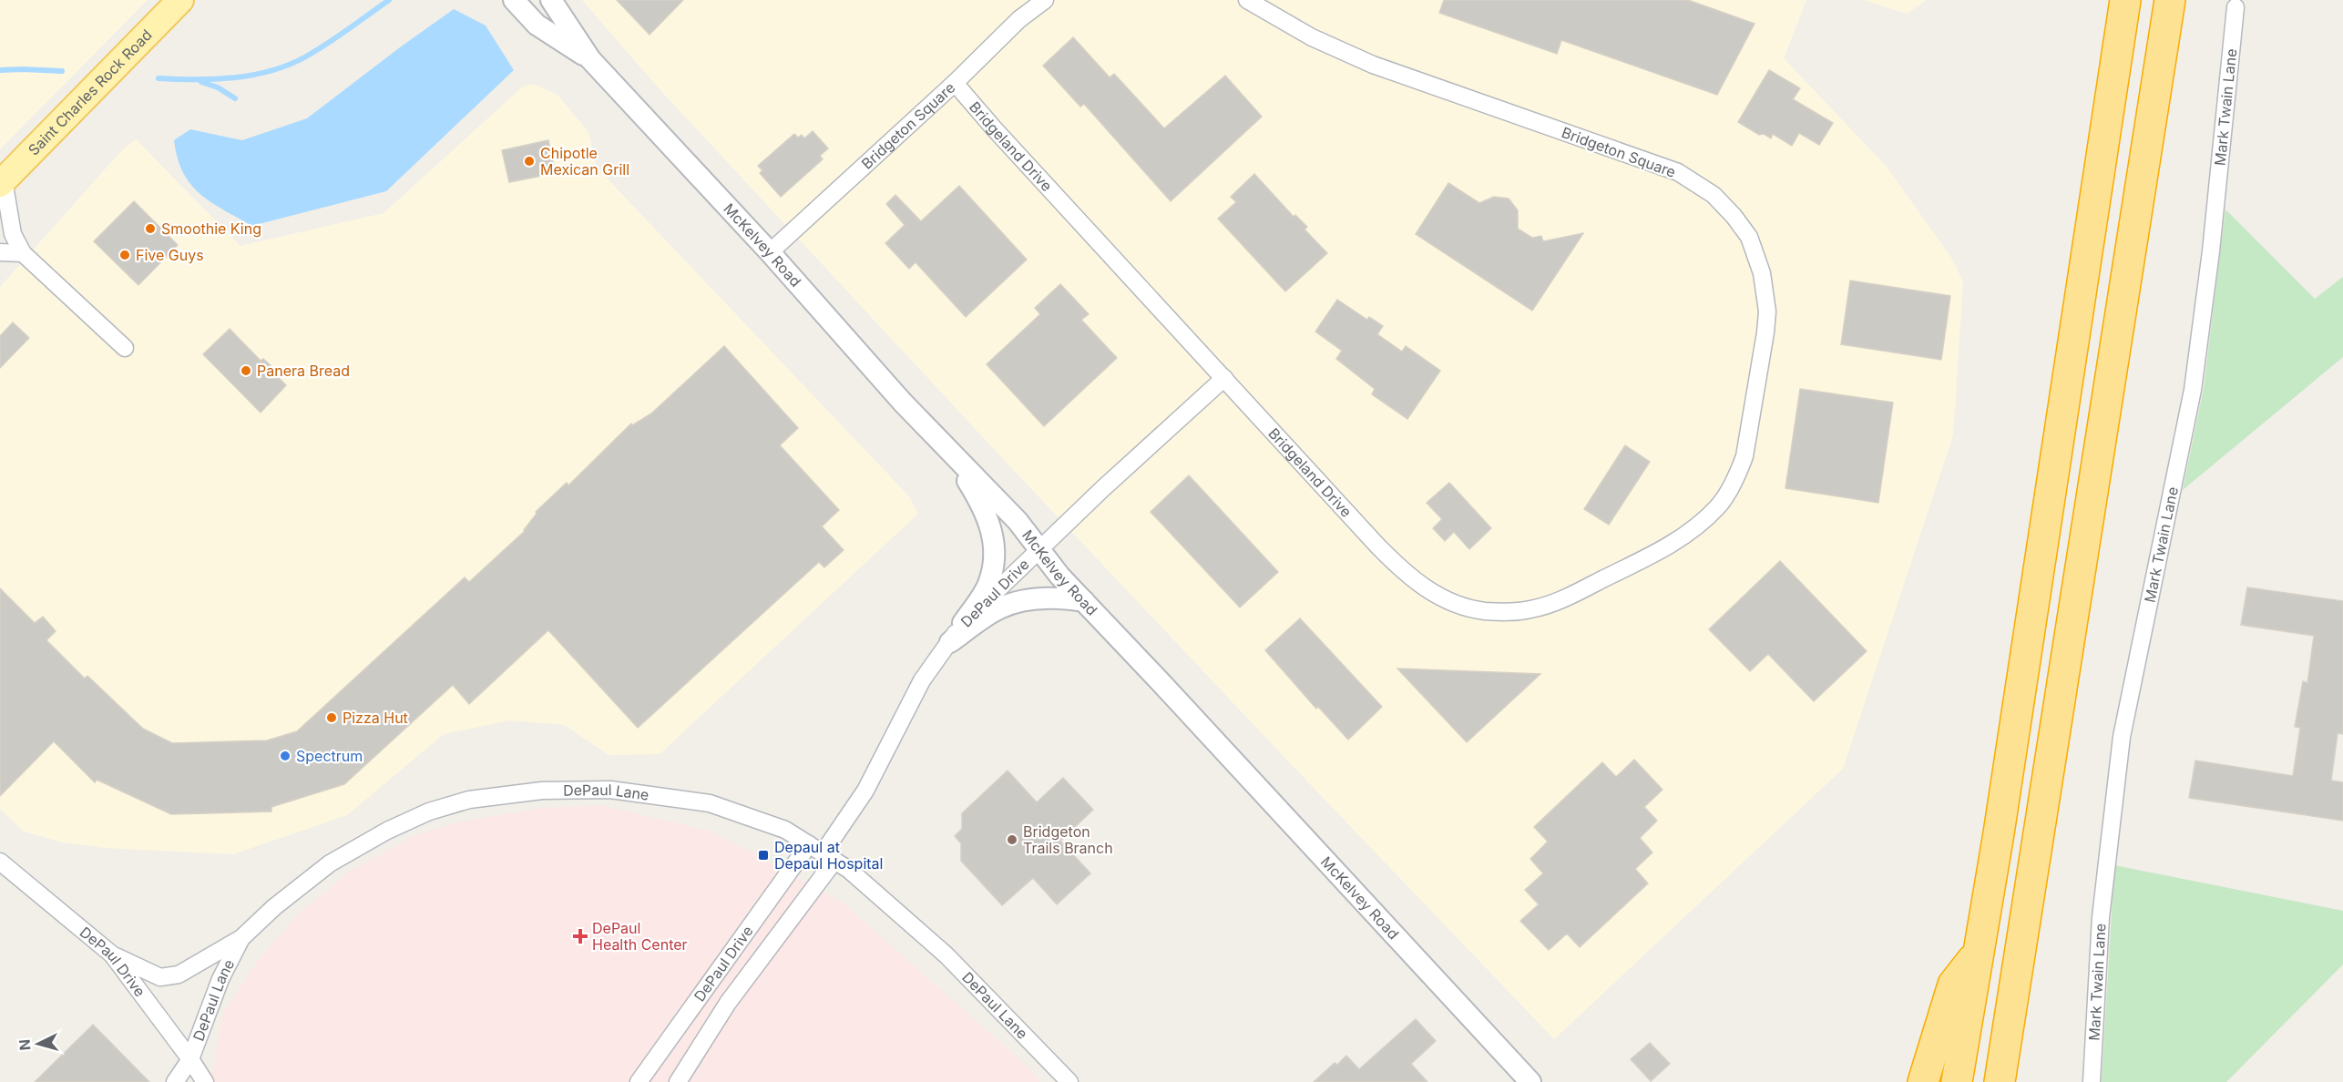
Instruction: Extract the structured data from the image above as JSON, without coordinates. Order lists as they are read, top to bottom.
{
  "streets": {
    "main road": ["Saint Charles Rock Road"],
    "street": [
      "Mark Twain Lane",
      "Bridgeton Square",
      "Bridgeland Drive",
      "McKelvey Road",
      "DePaul Drive",
      "DePaul Lane"
    ]
  },
  "crossings": [
    ["Bridgeton Square", "Bridgeland Drive"],
    ["Bridgeton Square", "McKelvey Road"],
    ["Bridgeland Drive", "DePaul Drive"],
    ["McKelvey Road", "DePaul Drive"],
    ["DePaul Drive", "DePaul Lane"]
  ],
  "places": {
    "other": [
      "Chipotle Mexican Grill",
      "Smoothie King",
      "Five Guys",
      "Panera Bread",
      "Pizza Hut",
      "Spectrum",
      "Bridgeton Trails Branch"
    ],
    "transit": ["Depaul at Depaul Hospital"],
    "health": ["DePaul Health Center"]
  },
  "north": "left"
}
